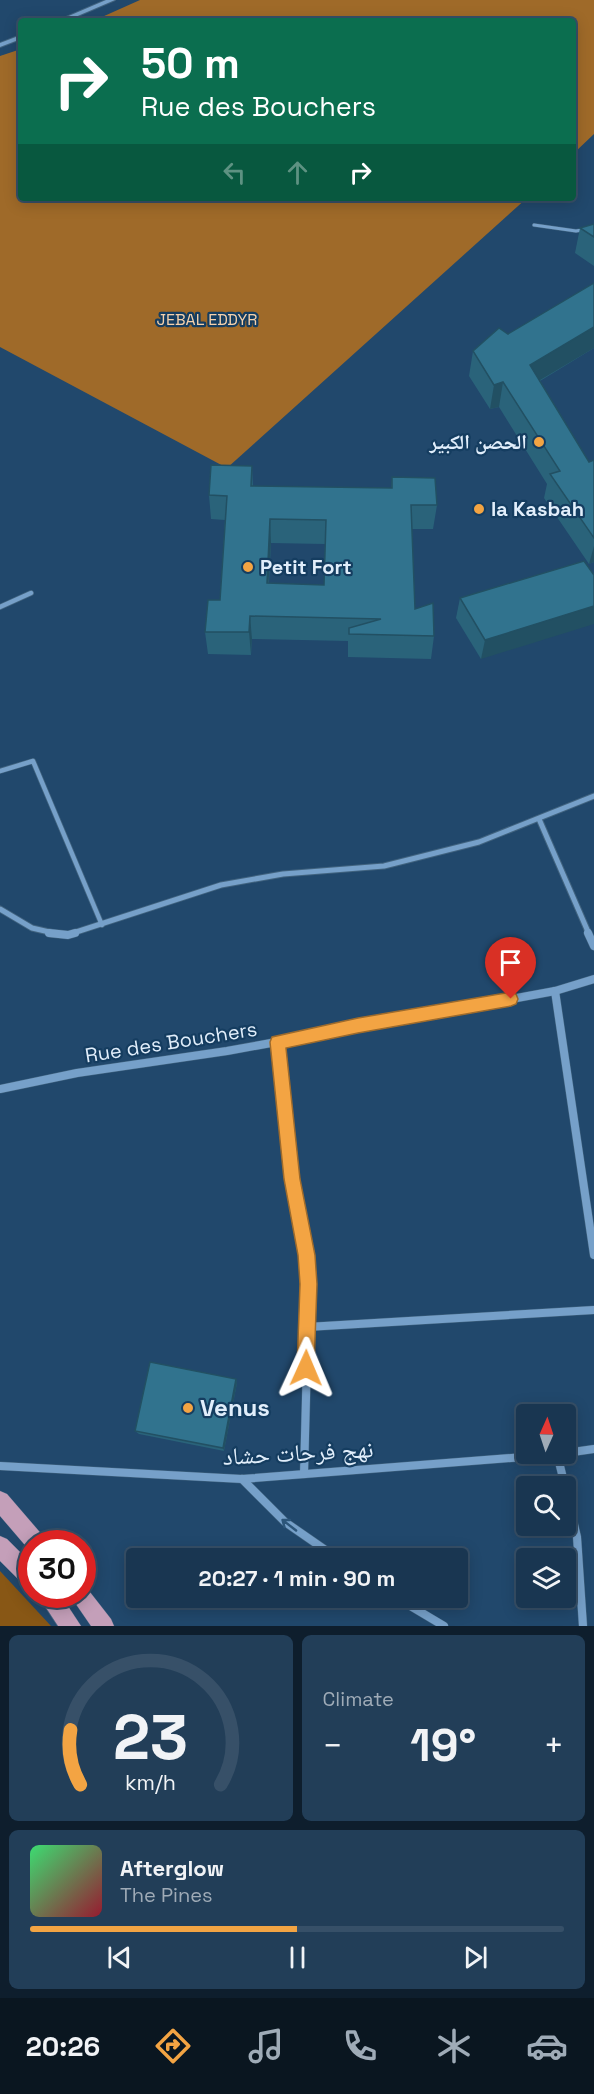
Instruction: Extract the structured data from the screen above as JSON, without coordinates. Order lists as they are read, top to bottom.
{
  "streets": {
    "street": ["Rue des Bouchers", "نهج فرحات حشاد"]
  },
  "parks": ["JEBAL EDDYR"],
  "places": [
    "الحصن الكبير",
    "la Kasbah",
    "Petit Fort",
    "Venus"
  ],
  "north": "top",
  "page": {
    "turn": ["50 m", "Rue des Bouchers"],
    "limit": "30",
    "trip": "20:27 · 1 min · 90 m",
    "tile": "Climate",
    "heat": ["−", "19°", "+"],
    "song": ["Afterglow", "The Pines"],
    "tabs": "20:26",
    "gauge": ["23", "km/h"]
  }
}
